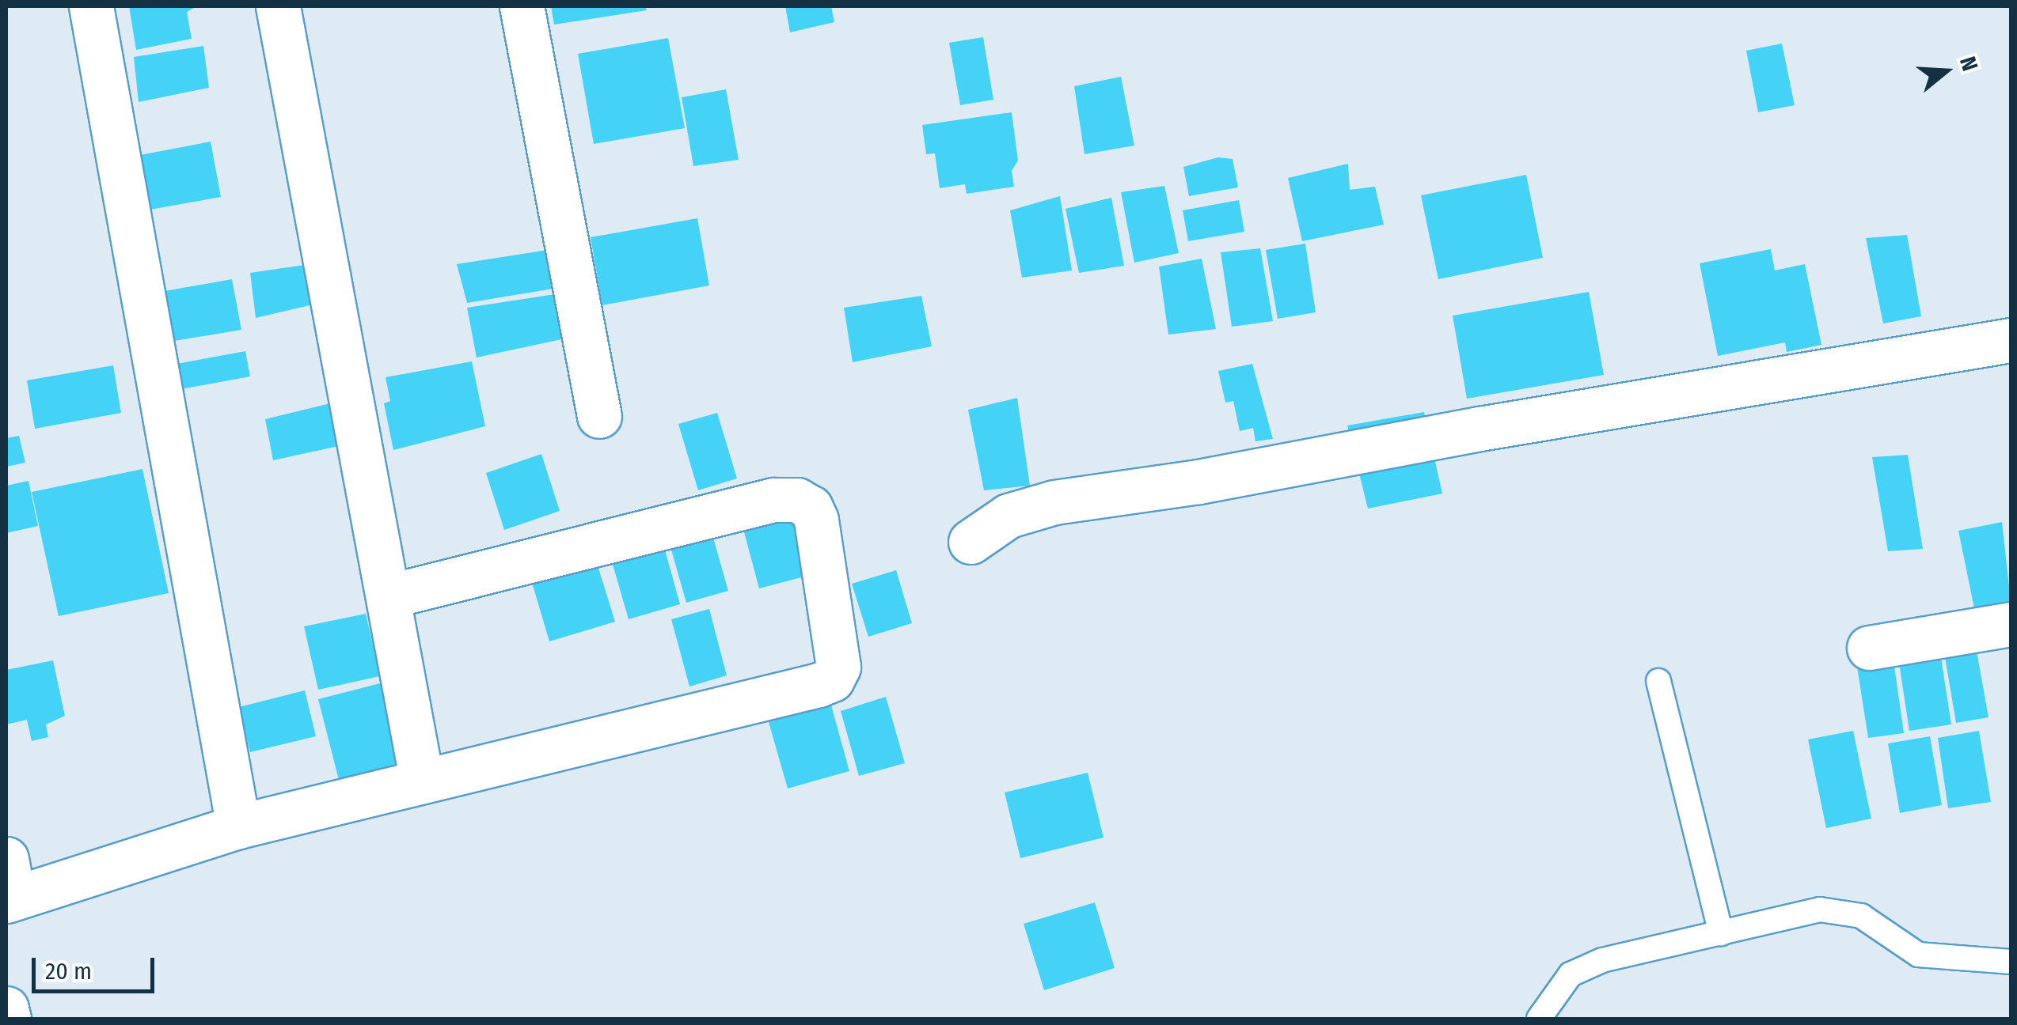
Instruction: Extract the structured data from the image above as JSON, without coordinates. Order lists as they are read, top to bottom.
{
  "scale_bar": "20 m",
  "north": "right"
}
